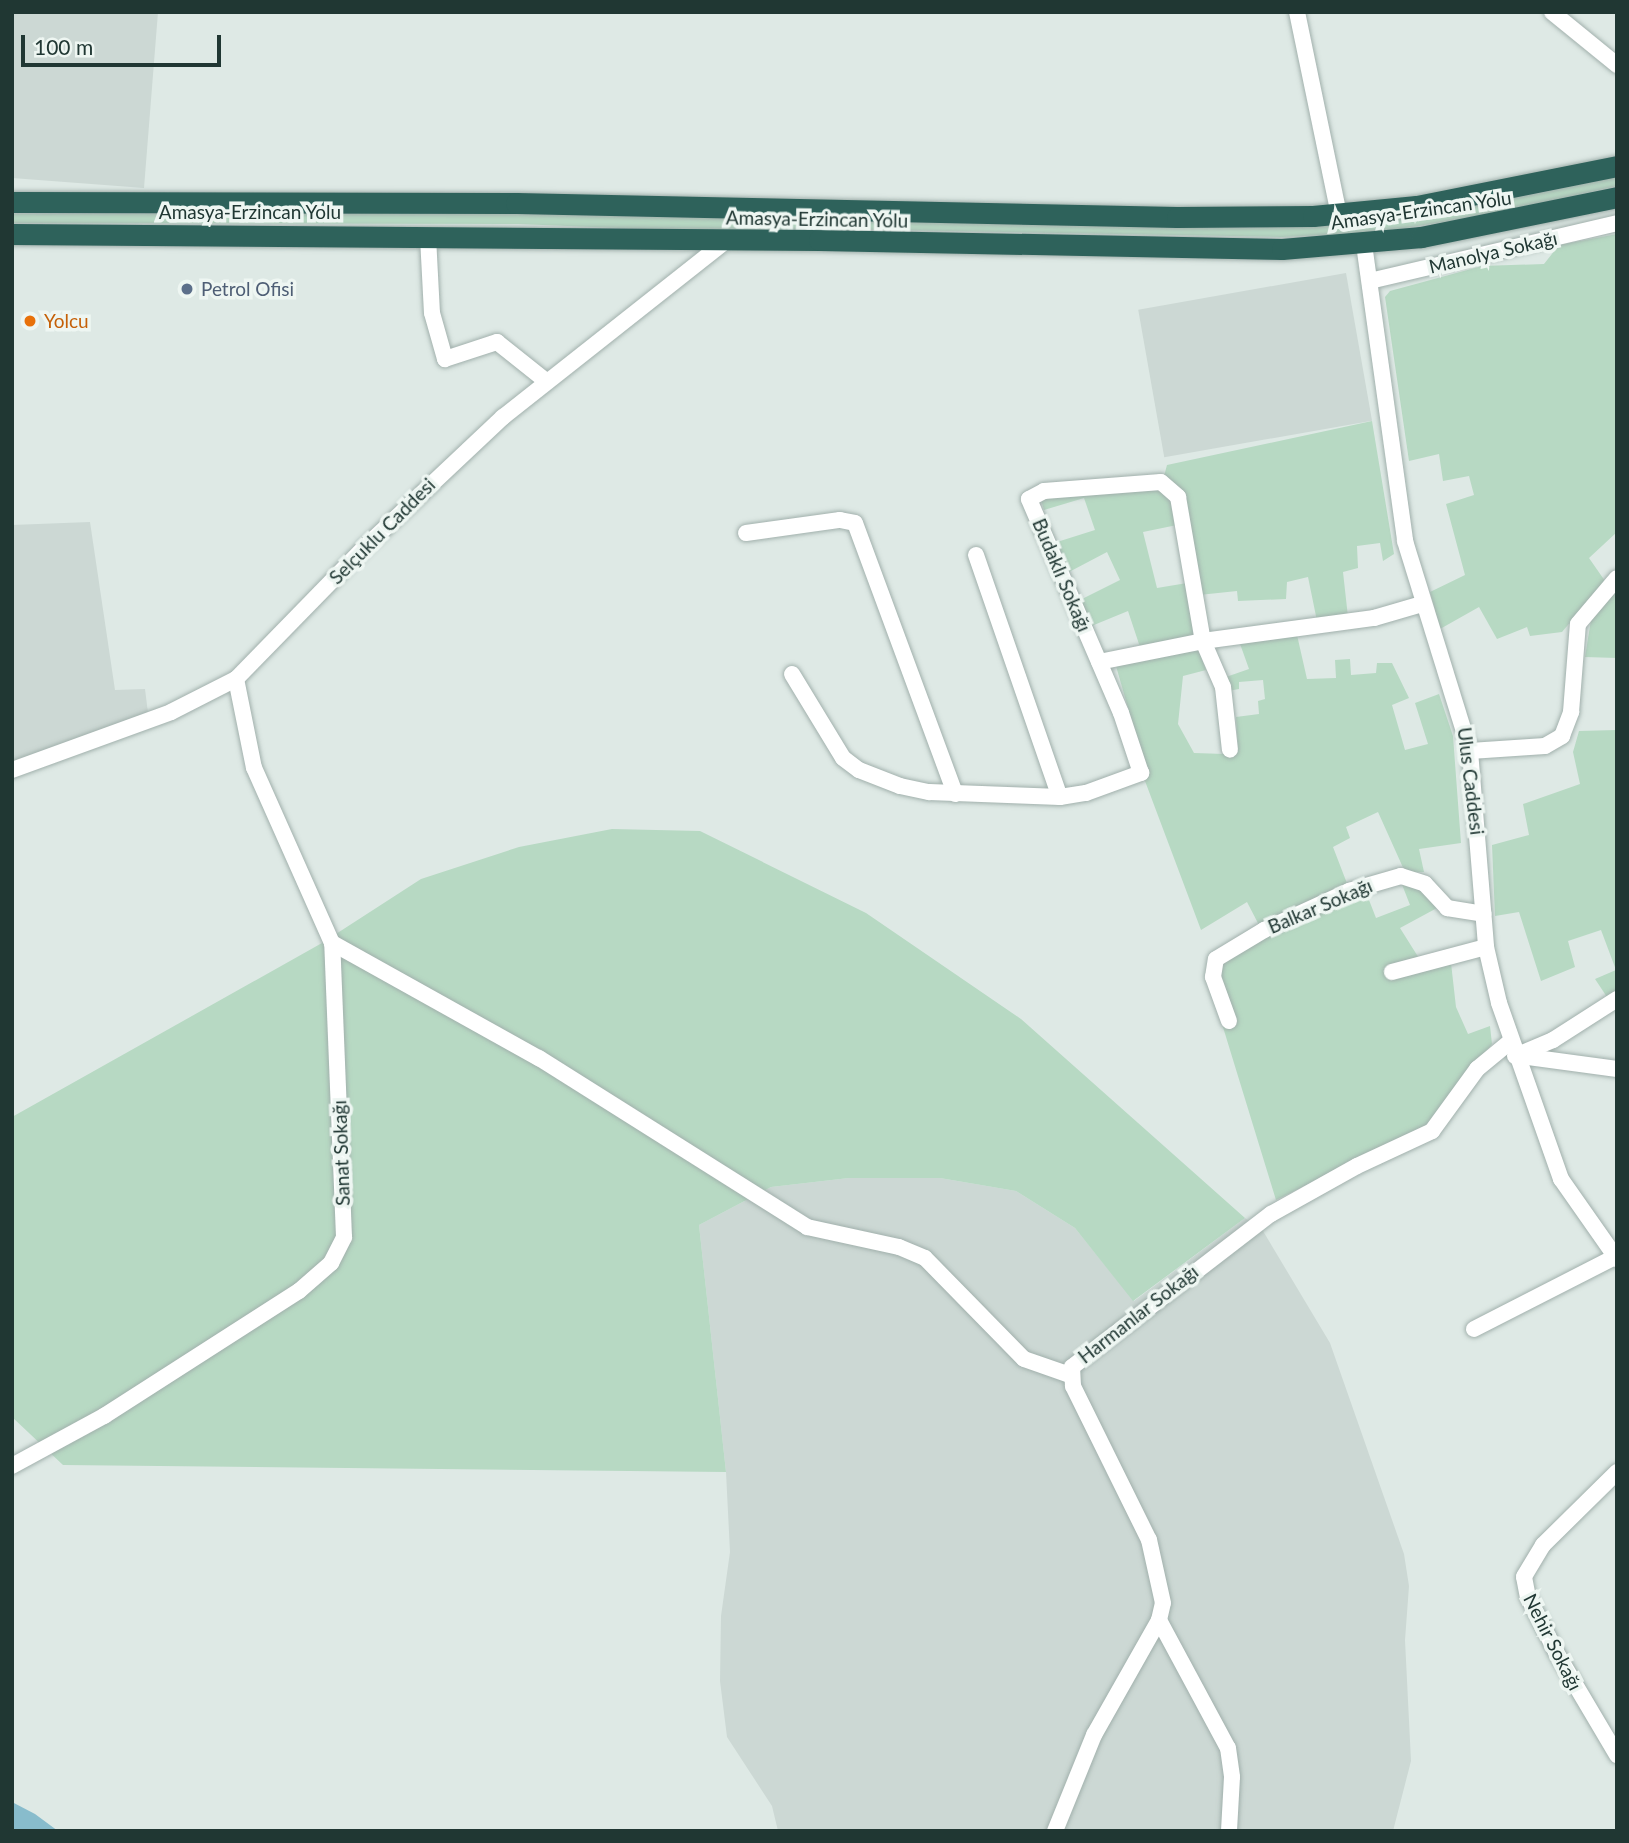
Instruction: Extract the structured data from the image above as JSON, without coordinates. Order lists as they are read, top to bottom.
{
  "streets": {
    "highway": ["Amasya-Erzincan Yolu"],
    "street": [
      "Manolya Sokağı",
      "Selçuklu Caddesi",
      "Budaklı Sokağı",
      "Ulus Caddesi",
      "Balkar Sokağı",
      "Sanat Sokağı",
      "Harmanlar Sokağı",
      "Nehir Sokağı"
    ]
  },
  "crossings": [
    ["Amasya-Erzincan Yolu", "Selçuklu Caddesi"],
    ["Amasya-Erzincan Yolu", "Ulus Caddesi"],
    ["Manolya Sokağı", "Ulus Caddesi"],
    ["Selçuklu Caddesi", "Sanat Sokağı"],
    ["Ulus Caddesi", "Balkar Sokağı"],
    ["Ulus Caddesi", "Harmanlar Sokağı"]
  ],
  "places": ["Petrol Ofisi", "Yolcu"],
  "scale_bar": "100 m"
}
